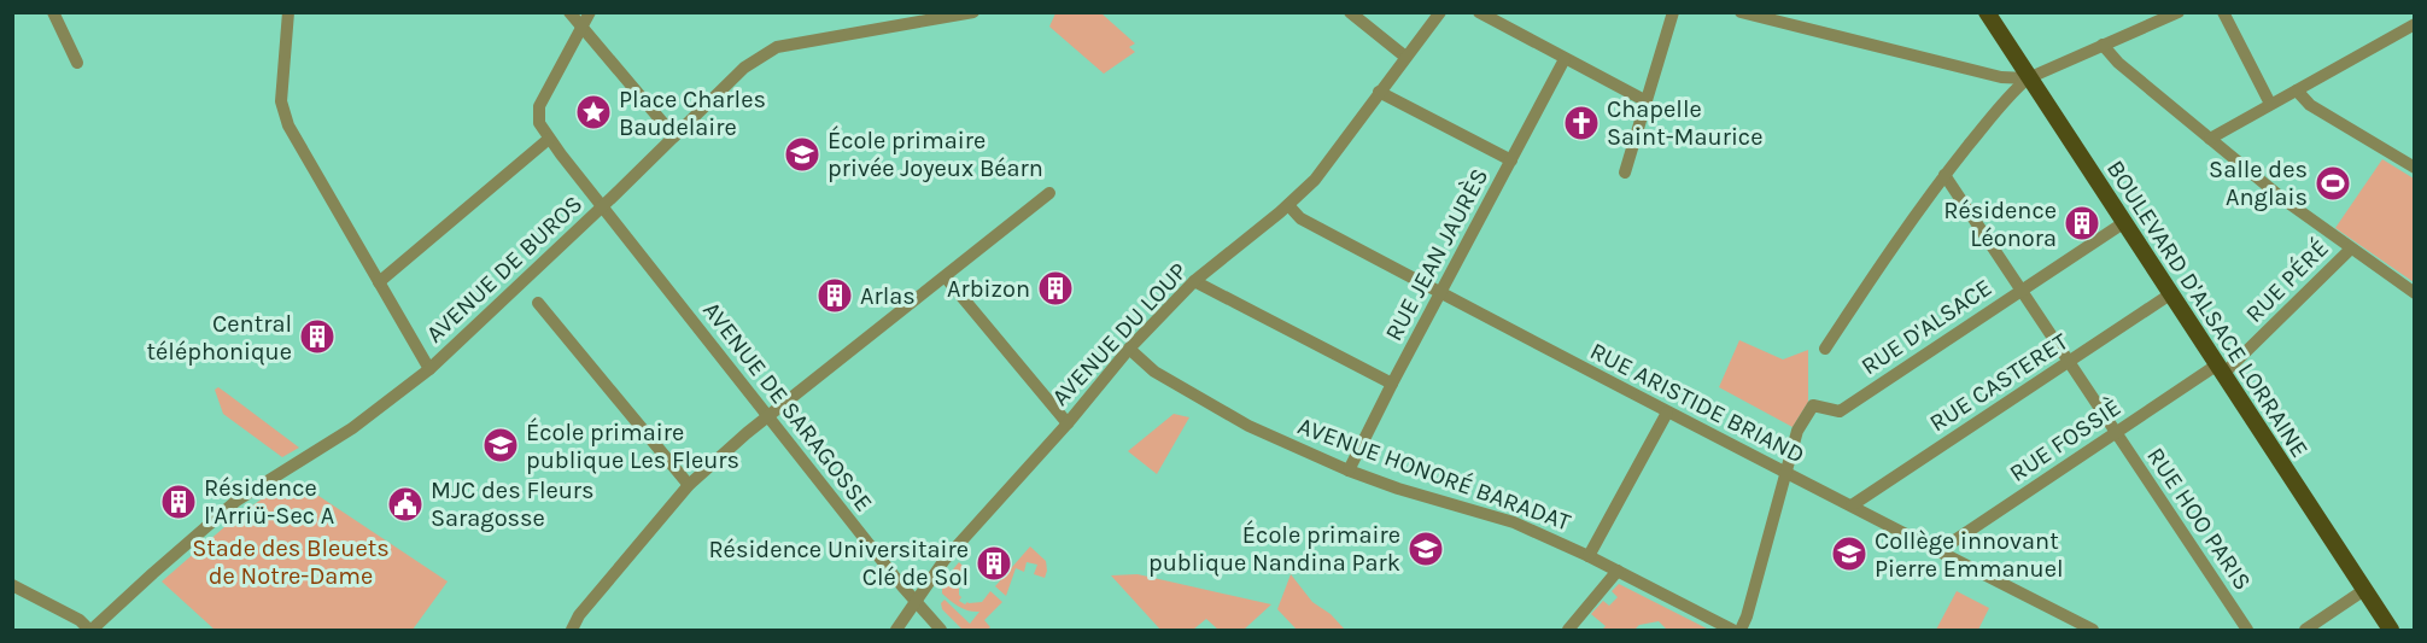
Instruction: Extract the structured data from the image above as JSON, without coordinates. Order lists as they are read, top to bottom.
{
  "streets": {
    "main road": ["BOULEVARD D'ALSACE LORRAINE"],
    "street": [
      "RUE JEAN JAURÈS",
      "AVENUE DE BUROS",
      "RUE PÉRÉ",
      "RUE D'ALSACE",
      "AVENUE DU LOUP",
      "RUE CASTERET",
      "RUE ARISTIDE BRIAND",
      "AVENUE DE SARAGOSSE",
      "RUE FOSSIÈ",
      "AVENUE HONORÉ BARADAT",
      "RUE HOO PARIS"
    ]
  },
  "crossings": [
    ["RUE JEAN JAURÈS", "RUE ARISTIDE BRIAND"],
    ["RUE JEAN JAURÈS", "AVENUE HONORÉ BARADAT"],
    ["AVENUE DE BUROS", "AVENUE DE SARAGOSSE"],
    ["RUE PÉRÉ", "BOULEVARD D'ALSACE LORRAINE"],
    ["RUE PÉRÉ", "RUE FOSSIÈ"],
    ["BOULEVARD D'ALSACE LORRAINE", "RUE D'ALSACE"],
    ["BOULEVARD D'ALSACE LORRAINE", "RUE CASTERET"],
    ["BOULEVARD D'ALSACE LORRAINE", "RUE FOSSIÈ"],
    ["RUE D'ALSACE", "RUE ARISTIDE BRIAND"],
    ["RUE D'ALSACE", "RUE HOO PARIS"],
    ["AVENUE DU LOUP", "RUE ARISTIDE BRIAND"],
    ["AVENUE DU LOUP", "AVENUE DE SARAGOSSE"],
    ["AVENUE DU LOUP", "AVENUE HONORÉ BARADAT"],
    ["RUE CASTERET", "RUE ARISTIDE BRIAND"],
    ["RUE CASTERET", "RUE HOO PARIS"],
    ["RUE ARISTIDE BRIAND", "RUE FOSSIÈ"],
    ["RUE FOSSIÈ", "RUE HOO PARIS"]
  ],
  "parks": ["Stade des Bleuets de Notre-Dame"],
  "places": {
    "place": ["Place Charles Baudelaire"],
    "church": ["Chapelle Saint-Maurice"],
    "school or university": [
      "École primaire privée Joyeux Béarn",
      "École primaire publique Les Fleurs",
      "École primaire publique Nandina Park",
      "Collège innovant Pierre Emmanuel"
    ],
    "sports": ["Salle des Anglais"],
    "building": [
      "Résidence Léonora",
      "Arbizon",
      "Arlas",
      "Central téléphonique",
      "Résidence l'Arriü-Sec A",
      "Résidence Universitaire Clé de Sol"
    ],
    "public building": ["MJC des Fleurs Saragosse"]
  }
}
